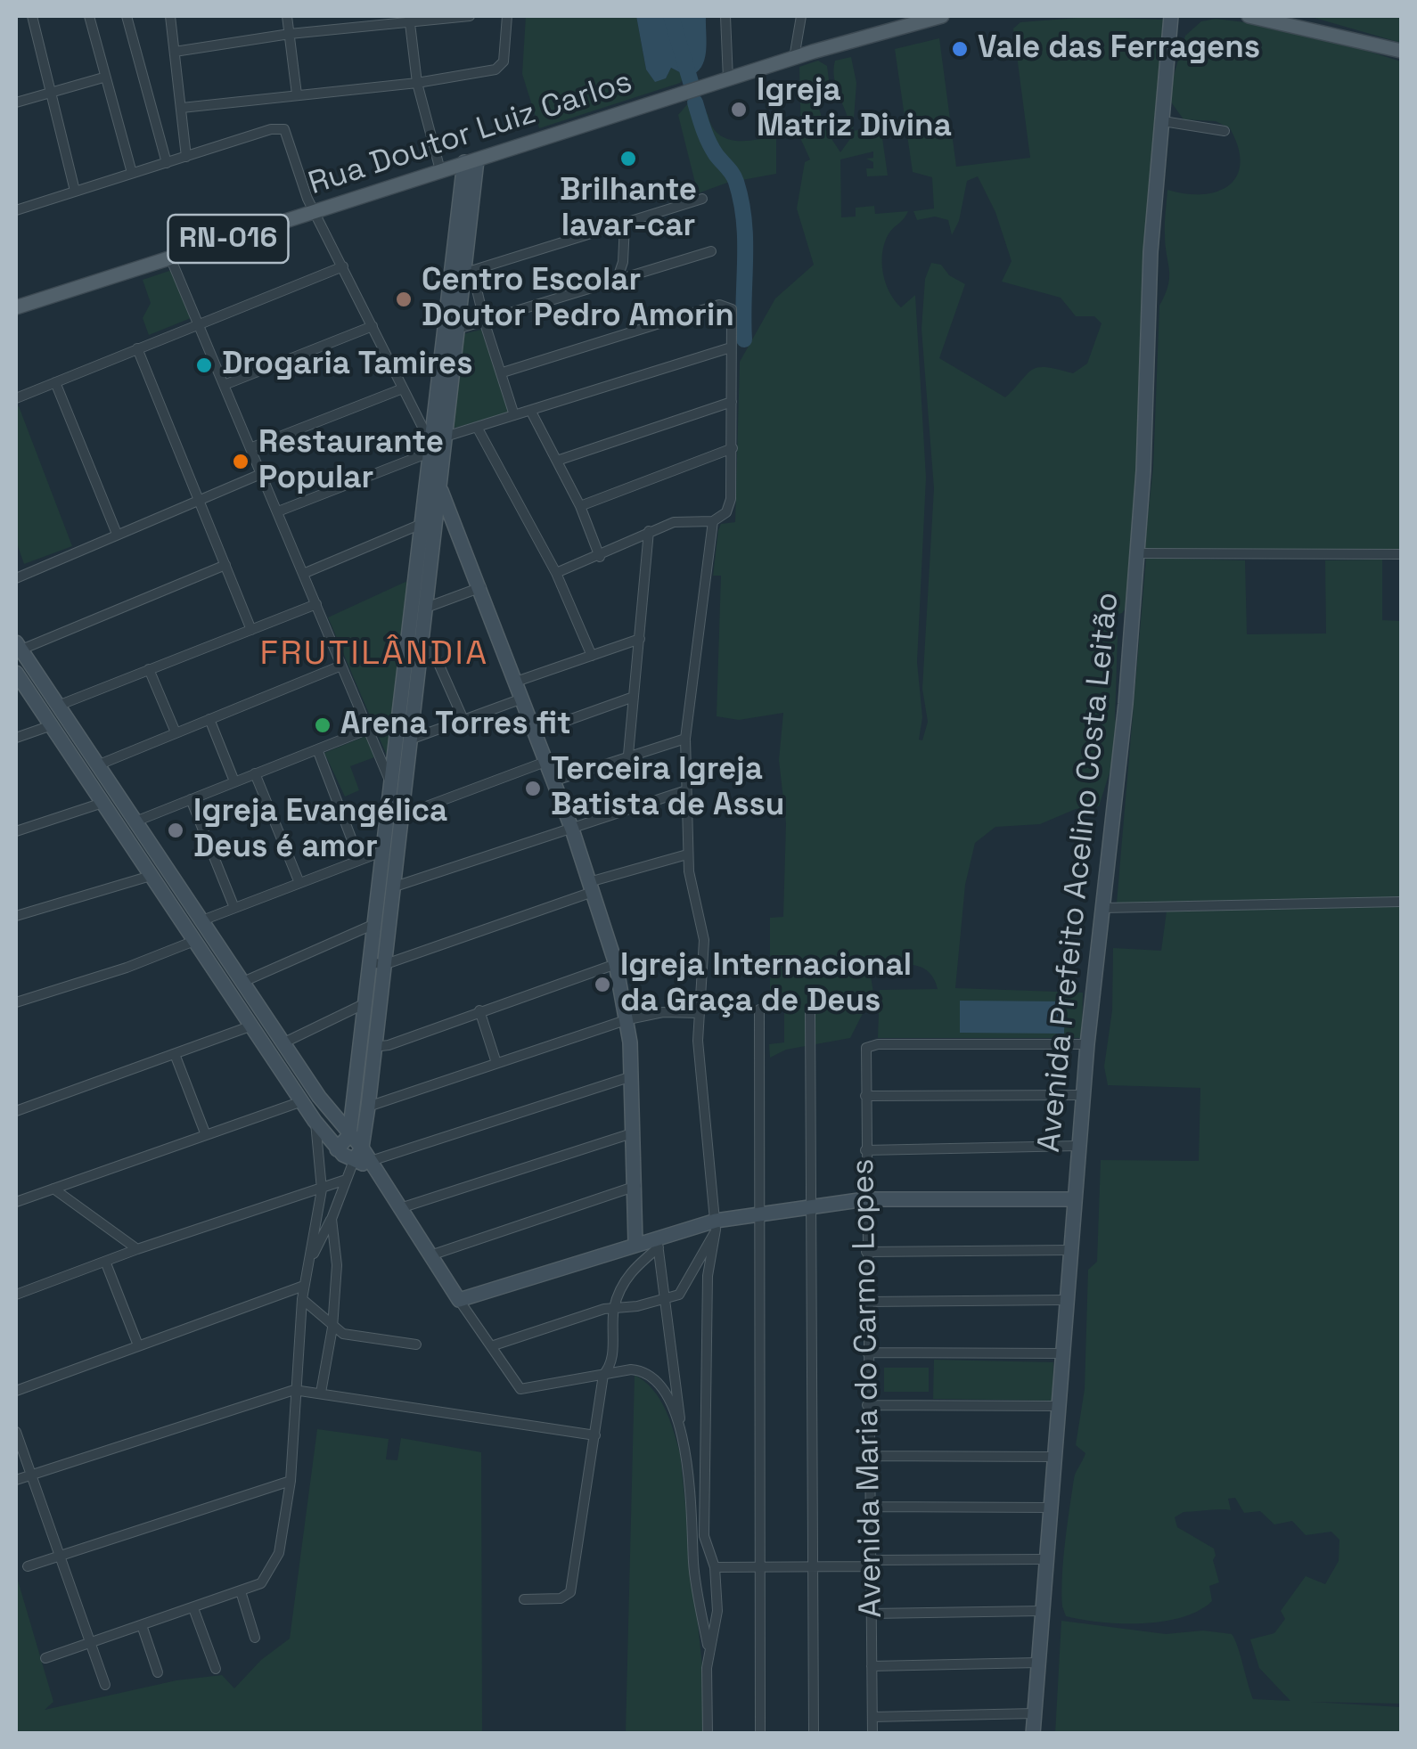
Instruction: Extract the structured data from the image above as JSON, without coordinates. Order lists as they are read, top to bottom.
{
  "streets": {
    "main road": ["Rua Doutor Luiz Carlos", "RN-016"],
    "street": ["Avenida Prefeito Acelino Costa Leitão", "Avenida Maria do Carmo Lopes"]
  },
  "crossings": [
    ["Avenida Prefeito Acelino Costa Leitão", "Avenida Maria do Carmo Lopes"]
  ],
  "districts": ["FRUTILÂNDIA"],
  "places": [
    "Vale das Ferragens",
    "Igreja Matriz Divina",
    "Brilhante lavar-car",
    "Centro Escolar Doutor Pedro Amorin",
    "Drogaria Tamires",
    "Restaurante Popular",
    "Arena Torres fit",
    "Terceira Igreja Batista de Assu",
    "Igreja Evangélica Deus é amor",
    "Igreja Internacional da Graça de Deus"
  ]
}
